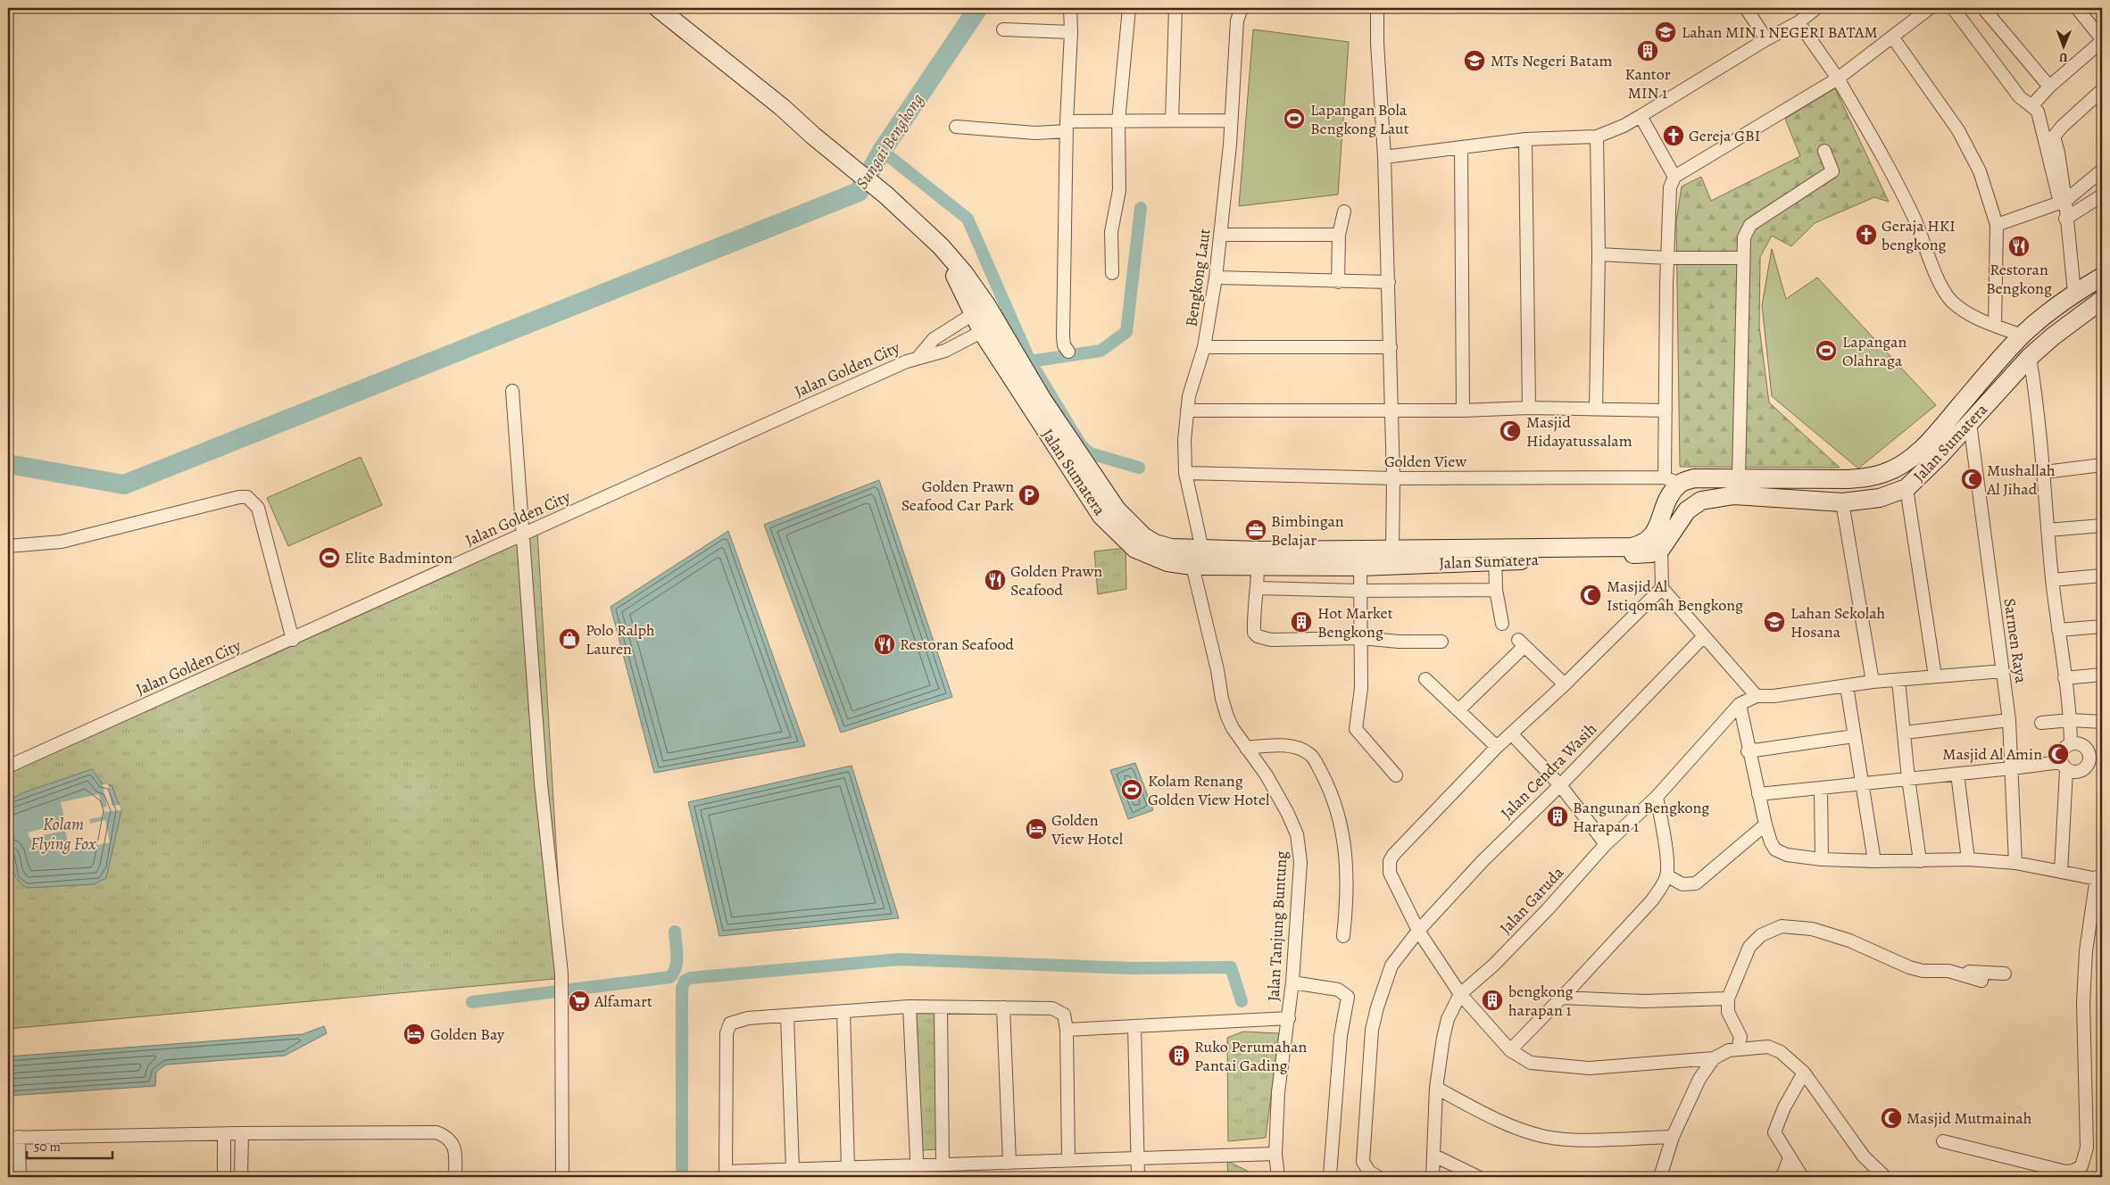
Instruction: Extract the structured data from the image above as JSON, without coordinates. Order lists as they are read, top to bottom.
{
  "streets": {
    "main road": ["Jalan Sumatera"],
    "street": [
      "Bengkong Laut",
      "Jalan Golden City",
      "Golden View",
      "Sarmen Raya",
      "Jalan Cendra Wasih",
      "Jalan Garuda",
      "Jalan Tanjung Buntung"
    ]
  },
  "crossings": [
    ["Bengkong Laut", "Jalan Sumatera"],
    ["Bengkong Laut", "Golden View"],
    ["Jalan Golden City", "Jalan Sumatera"],
    ["Jalan Sumatera", "Golden View"],
    ["Jalan Sumatera", "Sarmen Raya"],
    ["Jalan Sumatera", "Jalan Tanjung Buntung"]
  ],
  "water": ["Sungai Bengkong", "Kolam Flying Fox"],
  "places": {
    "school or university": ["Lahan MIN 1 NEGERI BATAM", "MTs Negeri Batam", "Lahan Sekolah Hosana"],
    "building": [
      "Kantor MIN 1",
      "Hot Market Bengkong",
      "Bangunan Bengkong Harapan 1",
      "bengkong harapan 1",
      "Ruko Perumahan Pantai Gading"
    ],
    "sports": [
      "Lapangan Bola Bengkong Laut",
      "Lapangan Olahraga",
      "Elite Badminton",
      "Kolam Renang Golden View Hotel"
    ],
    "church": ["Gereja GBI", "Geraja HKI bengkong"],
    "restaurant": ["Restoran Bengkong", "Golden Prawn Seafood", "Restoran Seafood"],
    "mosque": [
      "Masjid Hidayatussalam",
      "Mushallah Al Jihad",
      "Masjid Al Istiqomah Bengkong",
      "Masjid Al Amin",
      "Masjid Mutmainah"
    ],
    "parking": ["Golden Prawn Seafood Car Park"],
    "office": ["Bimbingan Belajar"],
    "shop": ["Polo Ralph Lauren"],
    "hotel": ["Golden View Hotel", "Golden Bay"],
    "supermarket": ["Alfamart"]
  },
  "scale_bar": "50 m",
  "north": "bottom"
}
